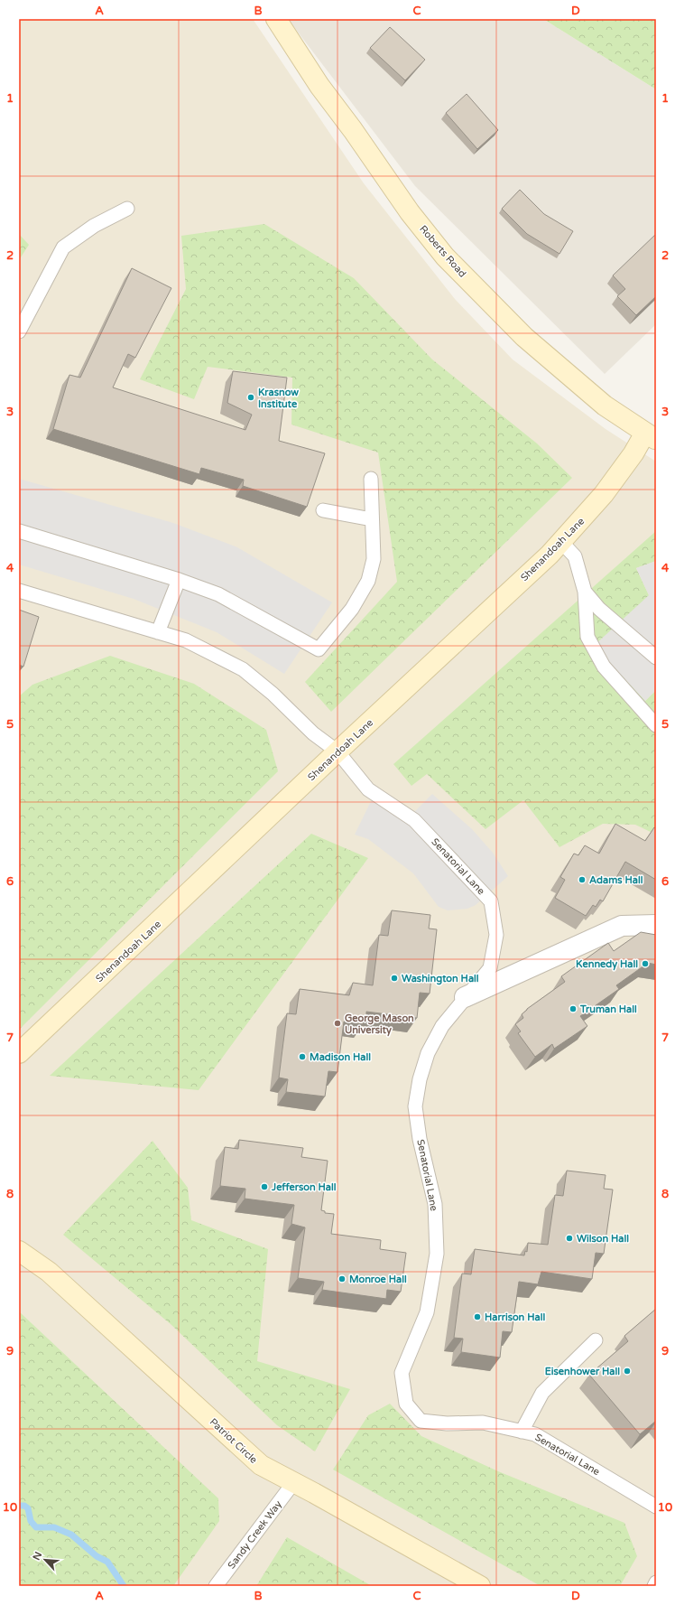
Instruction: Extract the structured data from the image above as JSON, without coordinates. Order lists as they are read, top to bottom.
{
  "streets": {
    "street": ["Roberts Road", "Shenandoah Lane", "Patriot Circle"],
    "lane": ["Senatorial Lane", "Sandy Creek Way"]
  },
  "crossings": [
    ["Roberts Road", "Shenandoah Lane"],
    ["Shenandoah Lane", "Senatorial Lane"],
    ["Patriot Circle", "Sandy Creek Way"]
  ],
  "places": [
    "Krasnow Institute",
    "Adams Hall",
    "Kennedy Hall",
    "Washington Hall",
    "Truman Hall",
    "George Mason University",
    "Madison Hall",
    "Jefferson Hall",
    "Wilson Hall",
    "Monroe Hall",
    "Harrison Hall",
    "Eisenhower Hall"
  ],
  "north": "top left",
  "grid": {
    "columns": [
      "A",
      "B",
      "C",
      "D"
    ],
    "rows": [
      "1",
      "2",
      "3",
      "4",
      "5",
      "6",
      "7",
      "8",
      "9",
      "10"
    ]
  }
}
